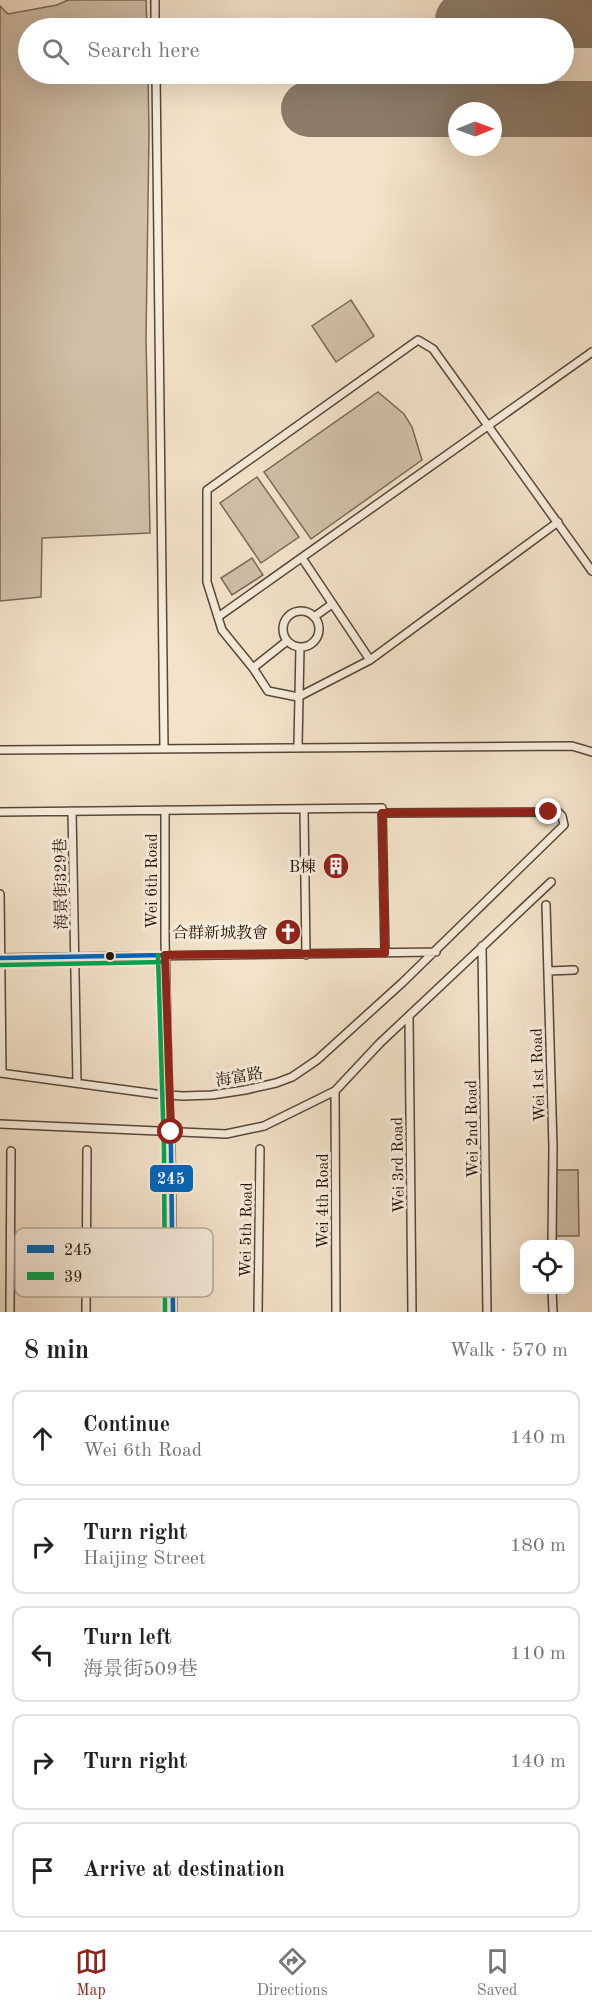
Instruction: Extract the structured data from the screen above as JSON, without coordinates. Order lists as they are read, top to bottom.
{
  "streets": {
    "street": [
      "Wei 6th Road",
      "海景街329巷",
      "Wei 1st Road",
      "海富路",
      "Wei 2nd Road",
      "Wei 3rd Road",
      "Wei 4th Road",
      "Wei 5th Road"
    ]
  },
  "crossings": [
    ["Wei 6th Road", "海富路"],
    ["海景街329巷", "海富路"]
  ],
  "places": {
    "building": ["B棟"],
    "church": ["合群新城教會"]
  },
  "lines": ["transit line 245", "transit line 39"],
  "legend": ["245", "39"],
  "north": "right",
  "page": {
    "search": "Search here",
    "heading": ["8 min", "Walk · 570 m"],
    "list": [
      ["Continue", "Wei 6th Road", "140 m"],
      ["Turn right", "Haijing Street", "180 m"],
      ["Turn left", "海景街509巷", "110 m"],
      ["Turn right", "140 m"],
      "Arrive at destination"
    ],
    "nav": ["Map", "Directions", "Saved"]
  }
}
